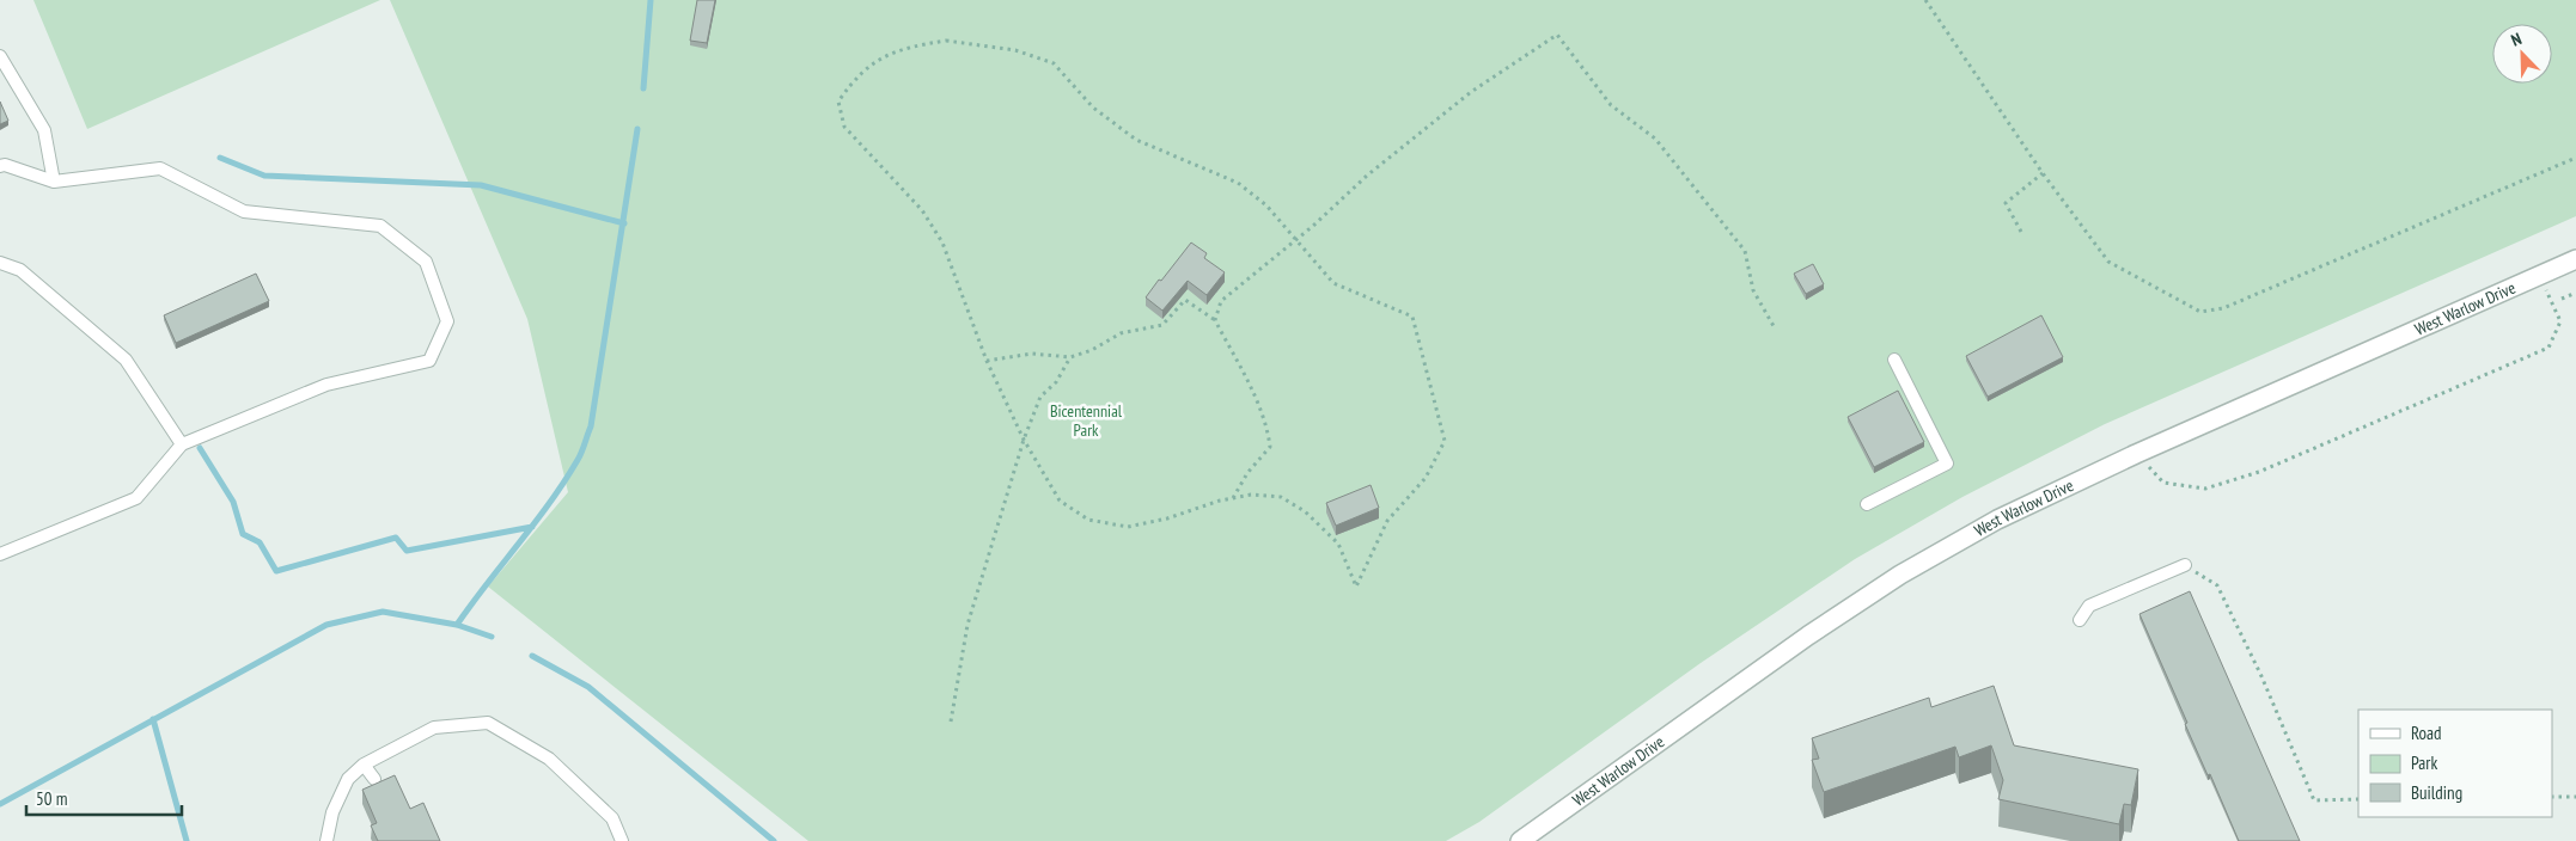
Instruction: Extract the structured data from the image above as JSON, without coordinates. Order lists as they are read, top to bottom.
{
  "streets": {
    "street": ["West Warlow Drive"]
  },
  "parks": ["Bicentennial Park"],
  "legend": ["Road", "Park", "Building"],
  "scale_bar": "50 m",
  "north": "top left"
}
